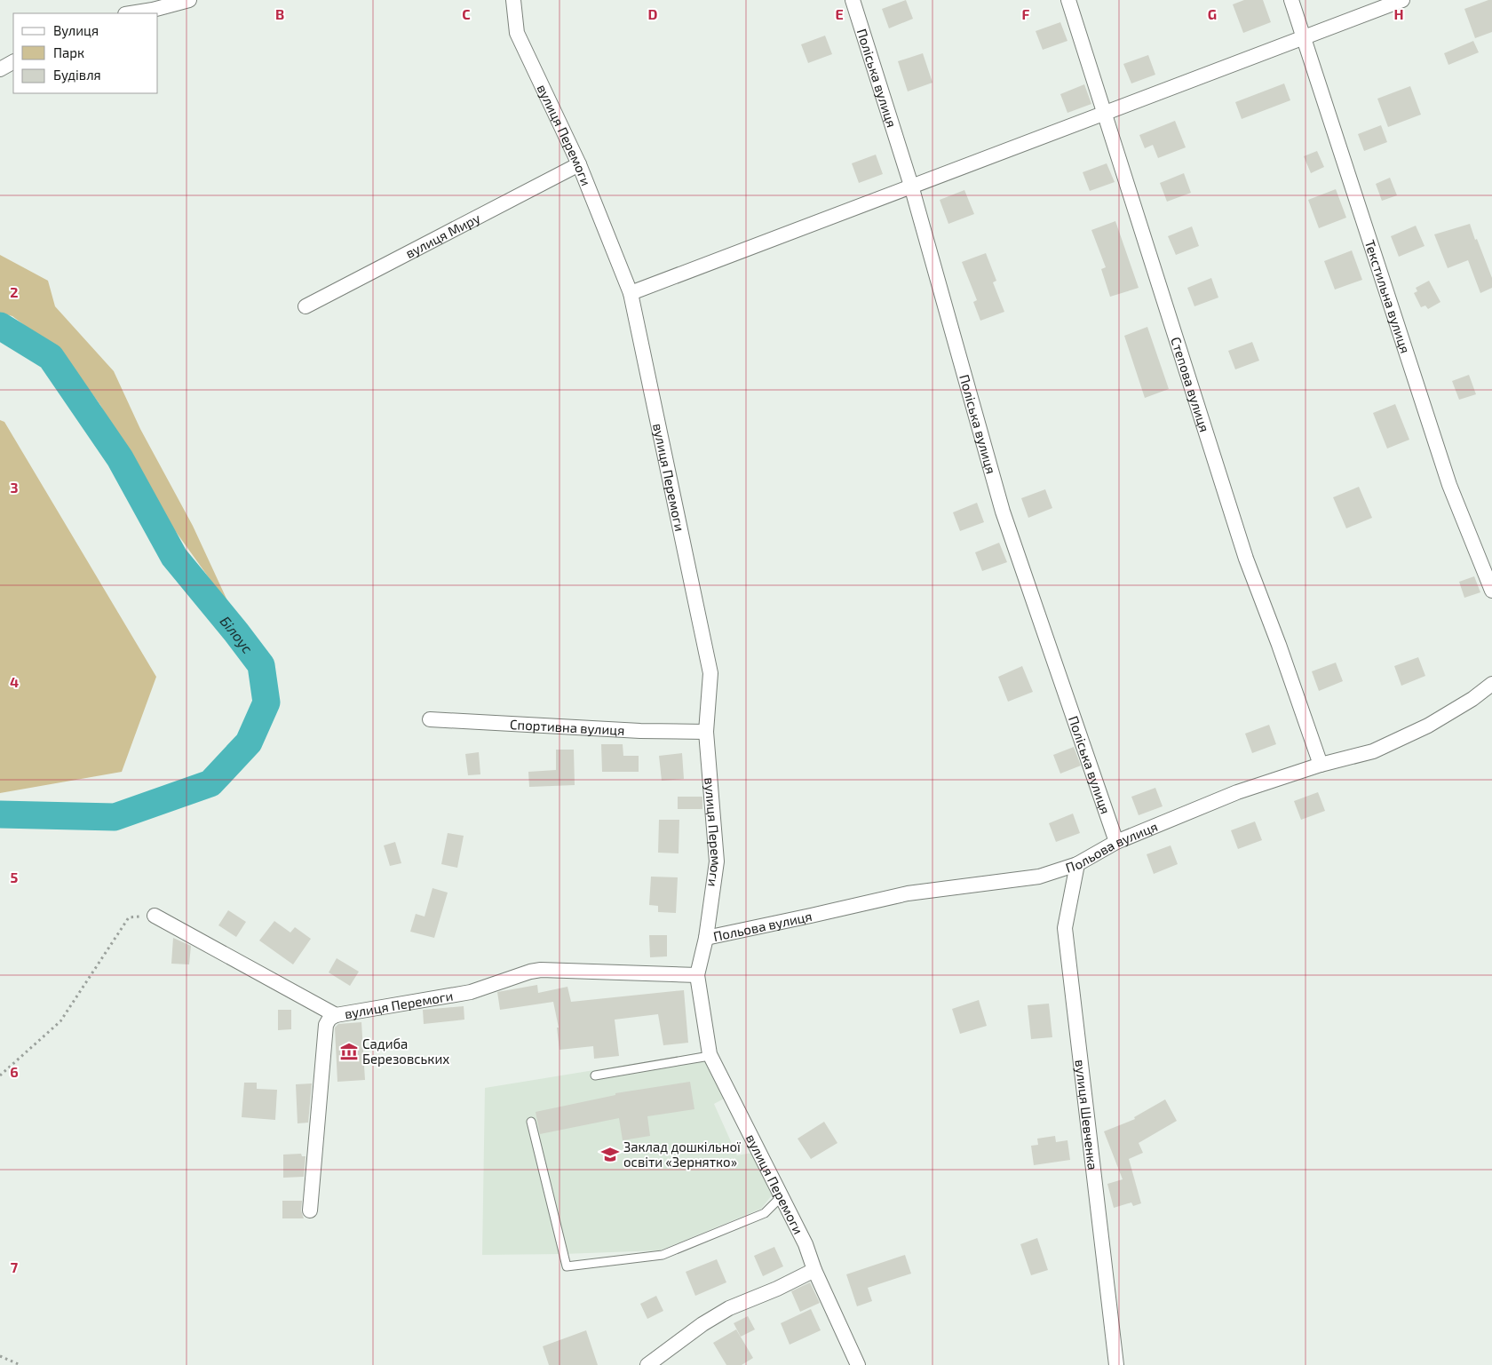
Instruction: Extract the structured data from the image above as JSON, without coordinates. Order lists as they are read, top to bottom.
{
  "streets": {
    "street": [
      "Поліська вулиця",
      "вулиця Перемоги",
      "вулиця Миру",
      "Текстильна вулиця",
      "Степова вулиця",
      "Спортивна вулиця",
      "Польова вулиця",
      "вулиця Шевченка"
    ]
  },
  "crossings": [
    ["Поліська вулиця", "Польова вулиця"],
    ["вулиця Перемоги", "вулиця Миру"],
    ["вулиця Перемоги", "Спортивна вулиця"],
    ["вулиця Перемоги", "Польова вулиця"],
    ["Степова вулиця", "Польова вулиця"],
    ["Польова вулиця", "вулиця Шевченка"]
  ],
  "water": ["Білоус"],
  "places": {
    "museum": ["Садиба Березовських"],
    "school or university": ["Заклад дошкільної освіти «Зернятко»"]
  },
  "legend": ["Вулиця", "Парк", "Будівля"],
  "grid": {
    "columns": [
      "B",
      "C",
      "D",
      "E",
      "F",
      "G",
      "H"
    ],
    "rows": [
      "2",
      "3",
      "4",
      "5",
      "6",
      "7"
    ]
  }
}
